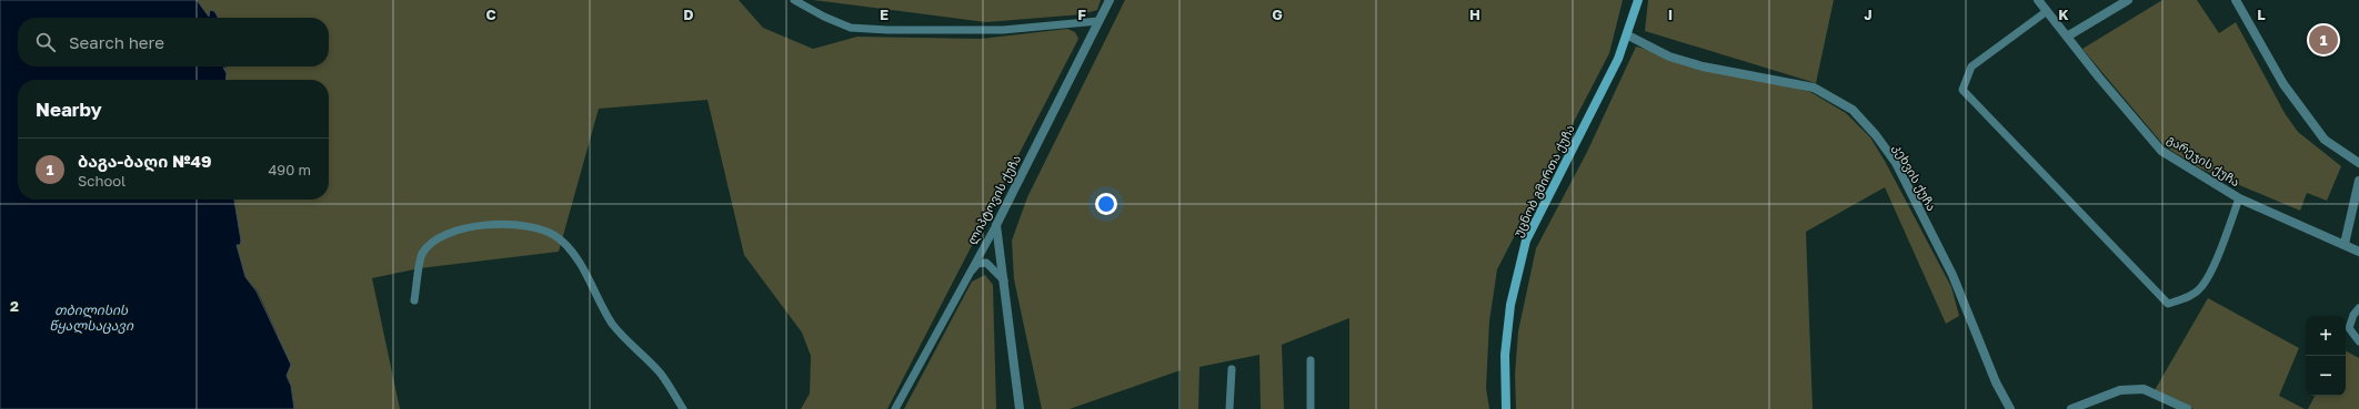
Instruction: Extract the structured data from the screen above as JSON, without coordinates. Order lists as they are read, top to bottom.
{
  "streets": {
    "main road": ["უცნობ გმირთა ქუჩა"],
    "street": ["გარეჯის ქუჩა", "კეხვის ქუჩა", "ლიპტოვის ქუჩა"]
  },
  "crossings": [
    ["კეხვის ქუჩა", "უცნობ გმირთა ქუჩა"]
  ],
  "water": ["თბილისის წყალსაცავი"],
  "page": {
    "search": "Search here",
    "pins": "1",
    "heading": "Nearby",
    "list": [
      {
        "mark": "1",
        "name": "ბაგა-ბაღი №49",
        "note": "School",
        "value": "490 m"
      }
    ],
    "map_buttons": ["+", "−"]
  },
  "grid": {
    "columns": [
      "C",
      "D",
      "E",
      "F",
      "G",
      "H",
      "I",
      "J",
      "K",
      "L"
    ],
    "rows": ["2"]
  }
}
